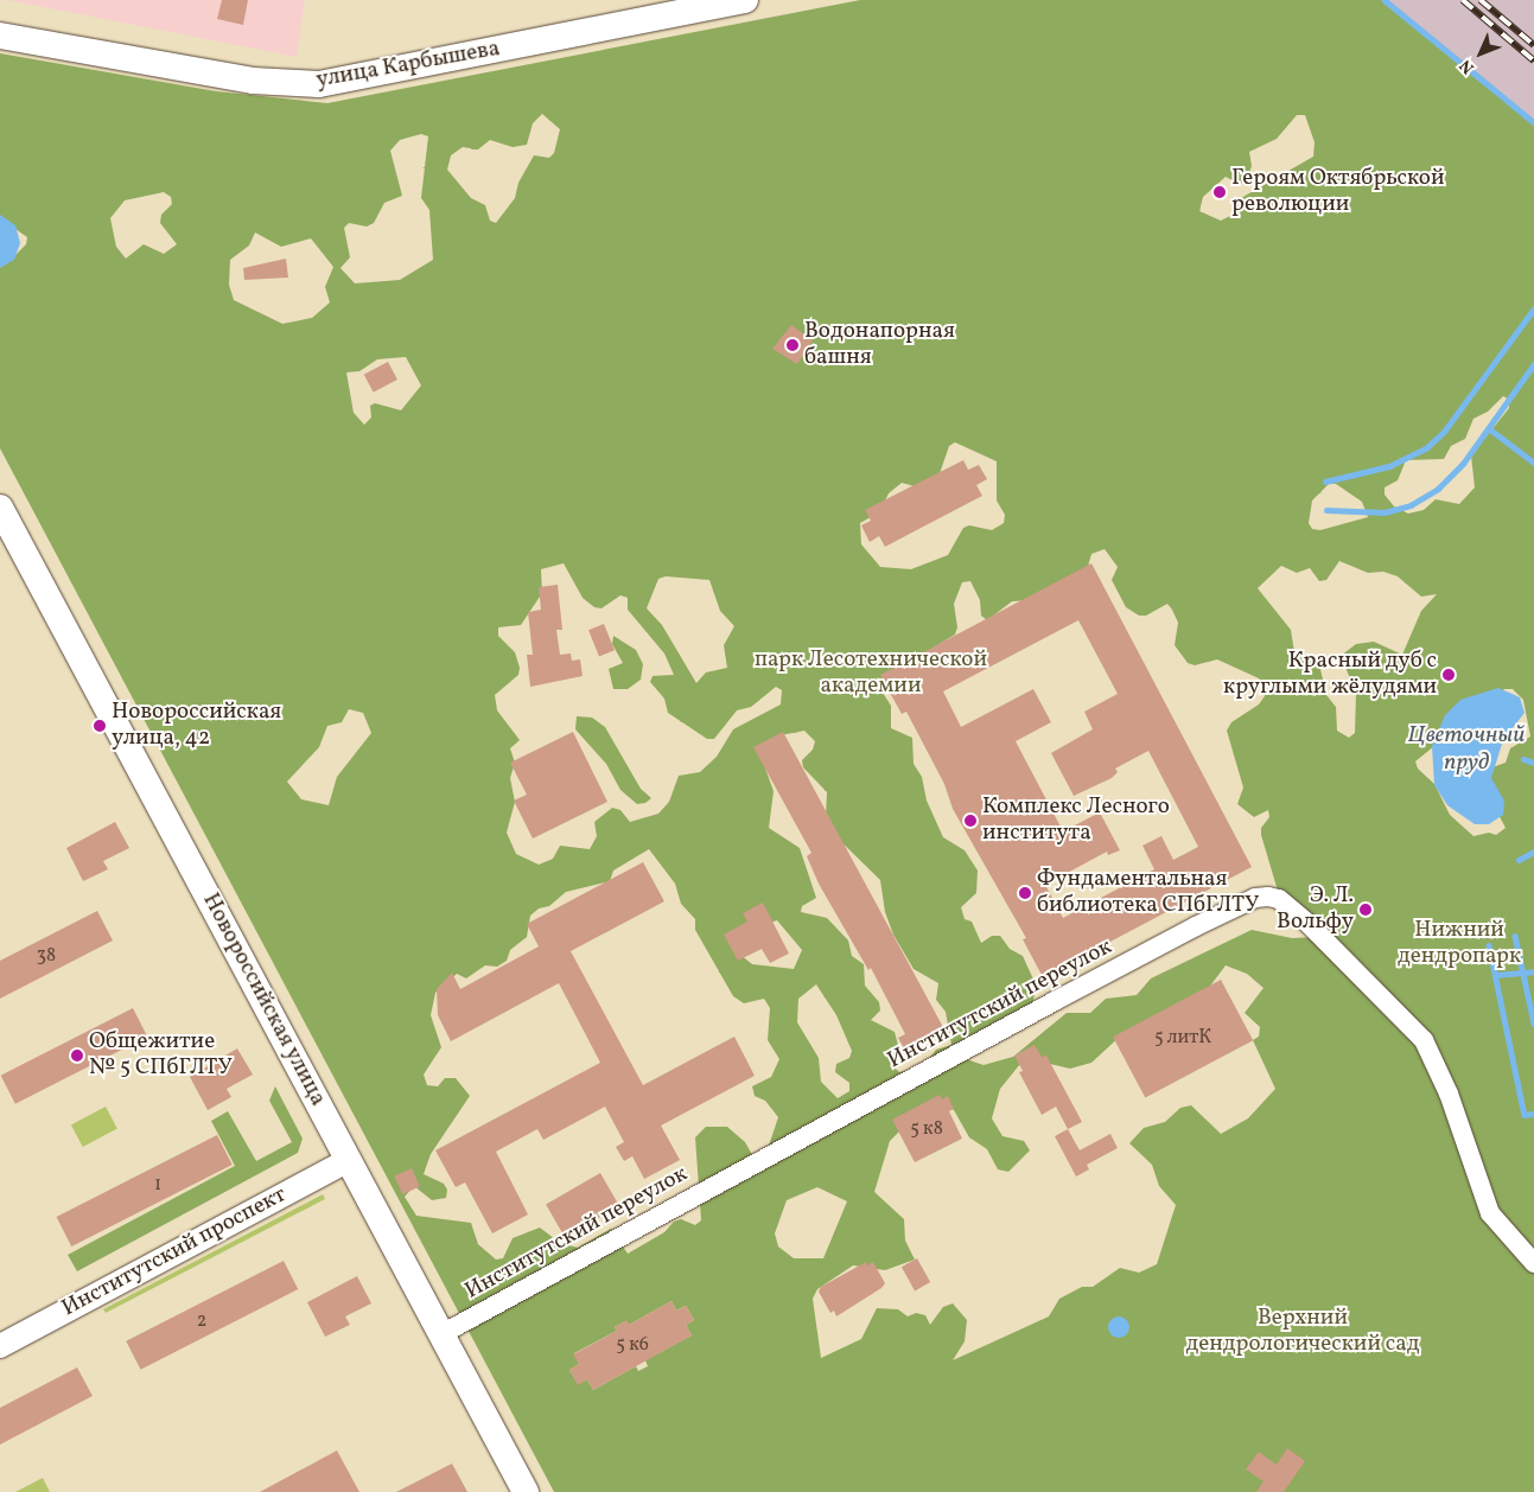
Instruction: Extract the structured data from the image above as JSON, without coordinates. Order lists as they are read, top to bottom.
{
  "streets": {
    "main road": ["улица Карбышева", "Новороссийская улица"],
    "street": ["Институтский переулок", "Институтский проспект"]
  },
  "crossings": [
    ["Новороссийская улица", "Институтский переулок"],
    ["Новороссийская улица", "Институтский проспект"]
  ],
  "water": ["Цветочный пруд"],
  "parks": ["парк Лесотехнической академии", "Нижний дендропарк", "Верхний дендрологический сад"],
  "places": [
    "Героям Октябрьской революции",
    "Водонапорная башня",
    "Красный дуб с круглыми жёлудями",
    "Новороссийская улица, 42",
    "Комплекс Лесного института",
    "Фундаментальная библиотека СПбГЛТУ",
    "Э. Л. Вольфу",
    "Общежитие № 5 СПбГЛТУ"
  ],
  "house_numbers": [
    "38",
    "5 литК",
    "5 к8",
    "1",
    "2",
    "5 к6"
  ],
  "north": "bottom left"
}
